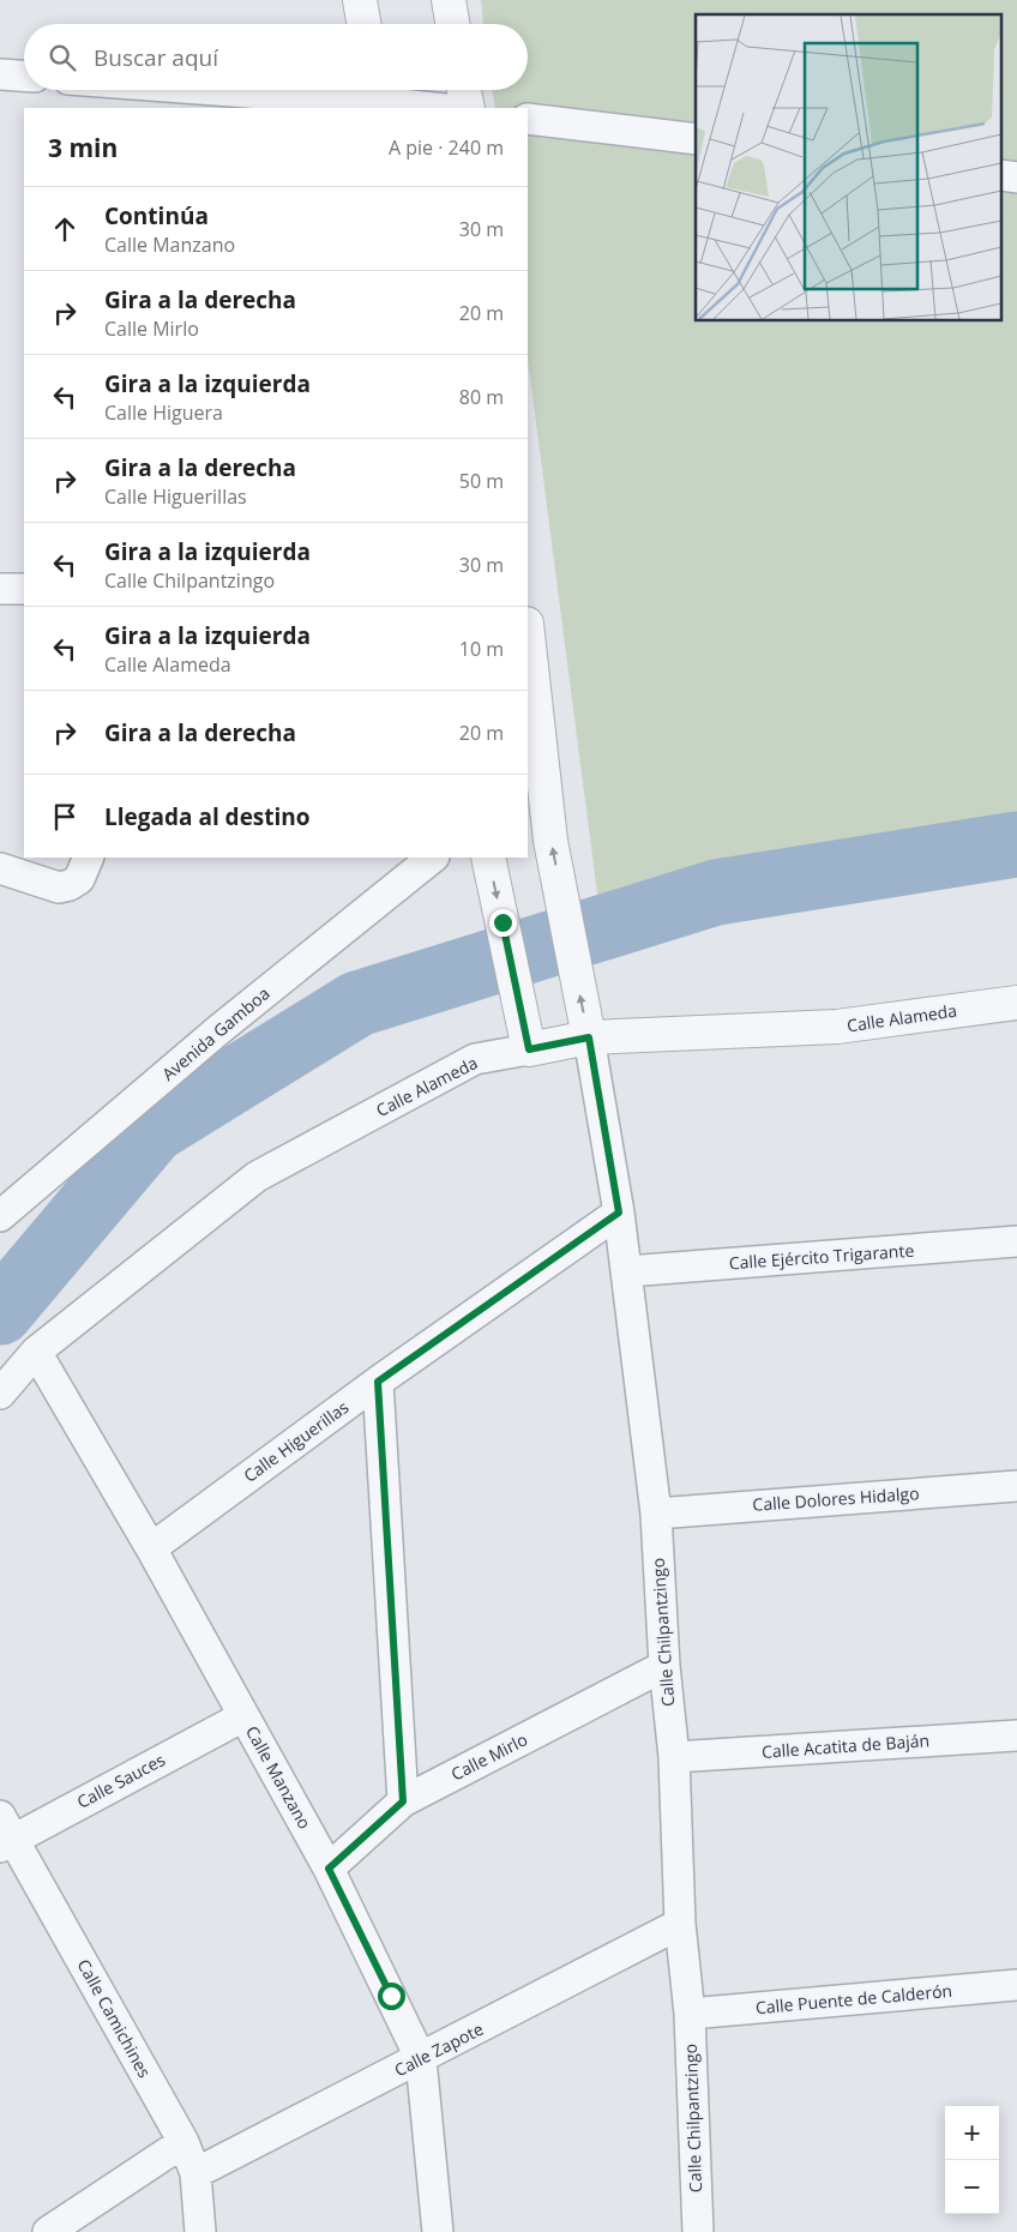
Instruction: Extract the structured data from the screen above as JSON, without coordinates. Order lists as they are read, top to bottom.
{
  "streets": {
    "street": [
      "Calle Alameda",
      "Avenida Gamboa",
      "Calle Ejército Trigarante",
      "Calle Higuerillas",
      "Calle Dolores Hidalgo",
      "Calle Chilpantzingo",
      "Calle Acatita de Baján",
      "Calle Mirlo",
      "Calle Manzano",
      "Calle Sauces",
      "Calle Puente de Calderón",
      "Calle Camichines",
      "Calle Zapote"
    ]
  },
  "crossings": [
    ["Calle Alameda", "Calle Chilpantzingo"],
    ["Calle Alameda", "Calle Manzano"],
    ["Calle Ejército Trigarante", "Calle Chilpantzingo"],
    ["Calle Higuerillas", "Calle Chilpantzingo"],
    ["Calle Higuerillas", "Calle Manzano"],
    ["Calle Dolores Hidalgo", "Calle Chilpantzingo"],
    ["Calle Chilpantzingo", "Calle Acatita de Baján"],
    ["Calle Chilpantzingo", "Calle Mirlo"],
    ["Calle Chilpantzingo", "Calle Puente de Calderón"],
    ["Calle Chilpantzingo", "Calle Zapote"],
    ["Calle Mirlo", "Calle Manzano"],
    ["Calle Manzano", "Calle Sauces"],
    ["Calle Manzano", "Calle Zapote"],
    ["Calle Sauces", "Calle Camichines"],
    ["Calle Camichines", "Calle Zapote"]
  ],
  "page": {
    "search": "Buscar aquí",
    "heading": ["3 min", "A pie · 240 m"],
    "list": [
      ["Continúa", "Calle Manzano", "30 m"],
      ["Gira a la derecha", "Calle Mirlo", "20 m"],
      ["Gira a la izquierda", "Calle Higuera", "80 m"],
      ["Gira a la derecha", "Calle Higuerillas", "50 m"],
      ["Gira a la izquierda", "Calle Chilpantzingo", "30 m"],
      ["Gira a la izquierda", "Calle Alameda", "10 m"],
      ["Gira a la derecha", "20 m"],
      "Llegada al destino"
    ],
    "map_buttons": ["+", "−"]
  }
}
